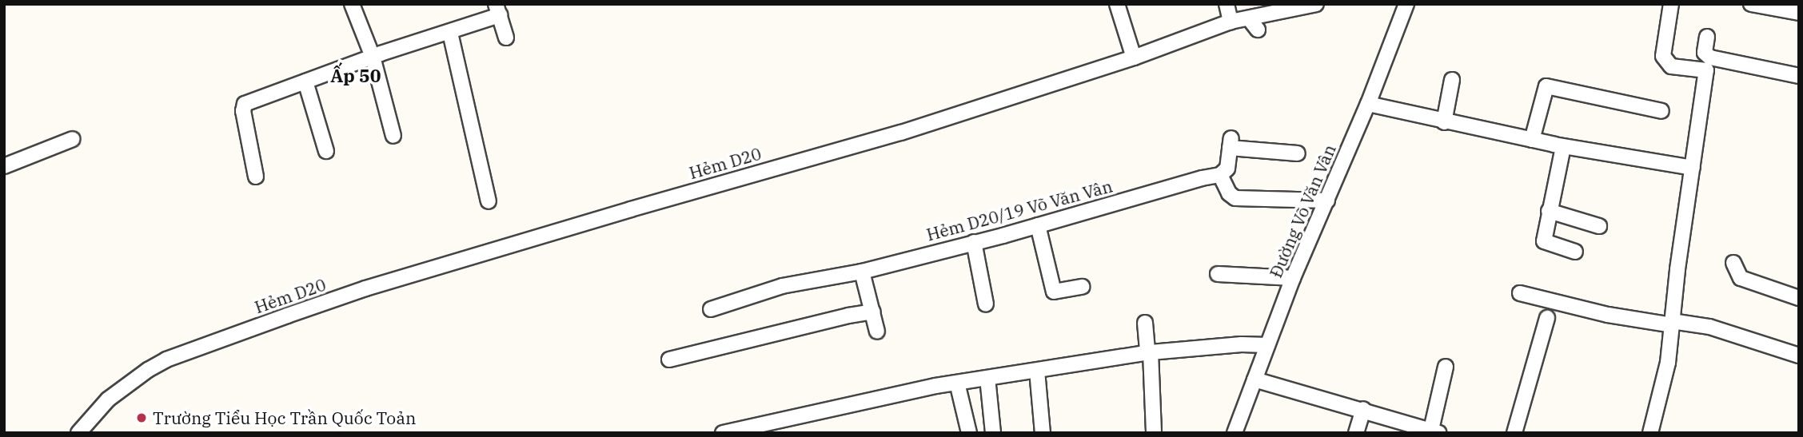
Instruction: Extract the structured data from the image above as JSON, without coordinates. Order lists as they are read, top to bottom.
{
  "streets": {
    "street": ["Hẻm D20", "Hẻm D20/19 Võ Văn Vân", "Đường Võ Văn Vân"]
  },
  "districts": ["Ấp 50"],
  "places": ["Trường Tiểu Học Trần Quốc Toản"]
}
